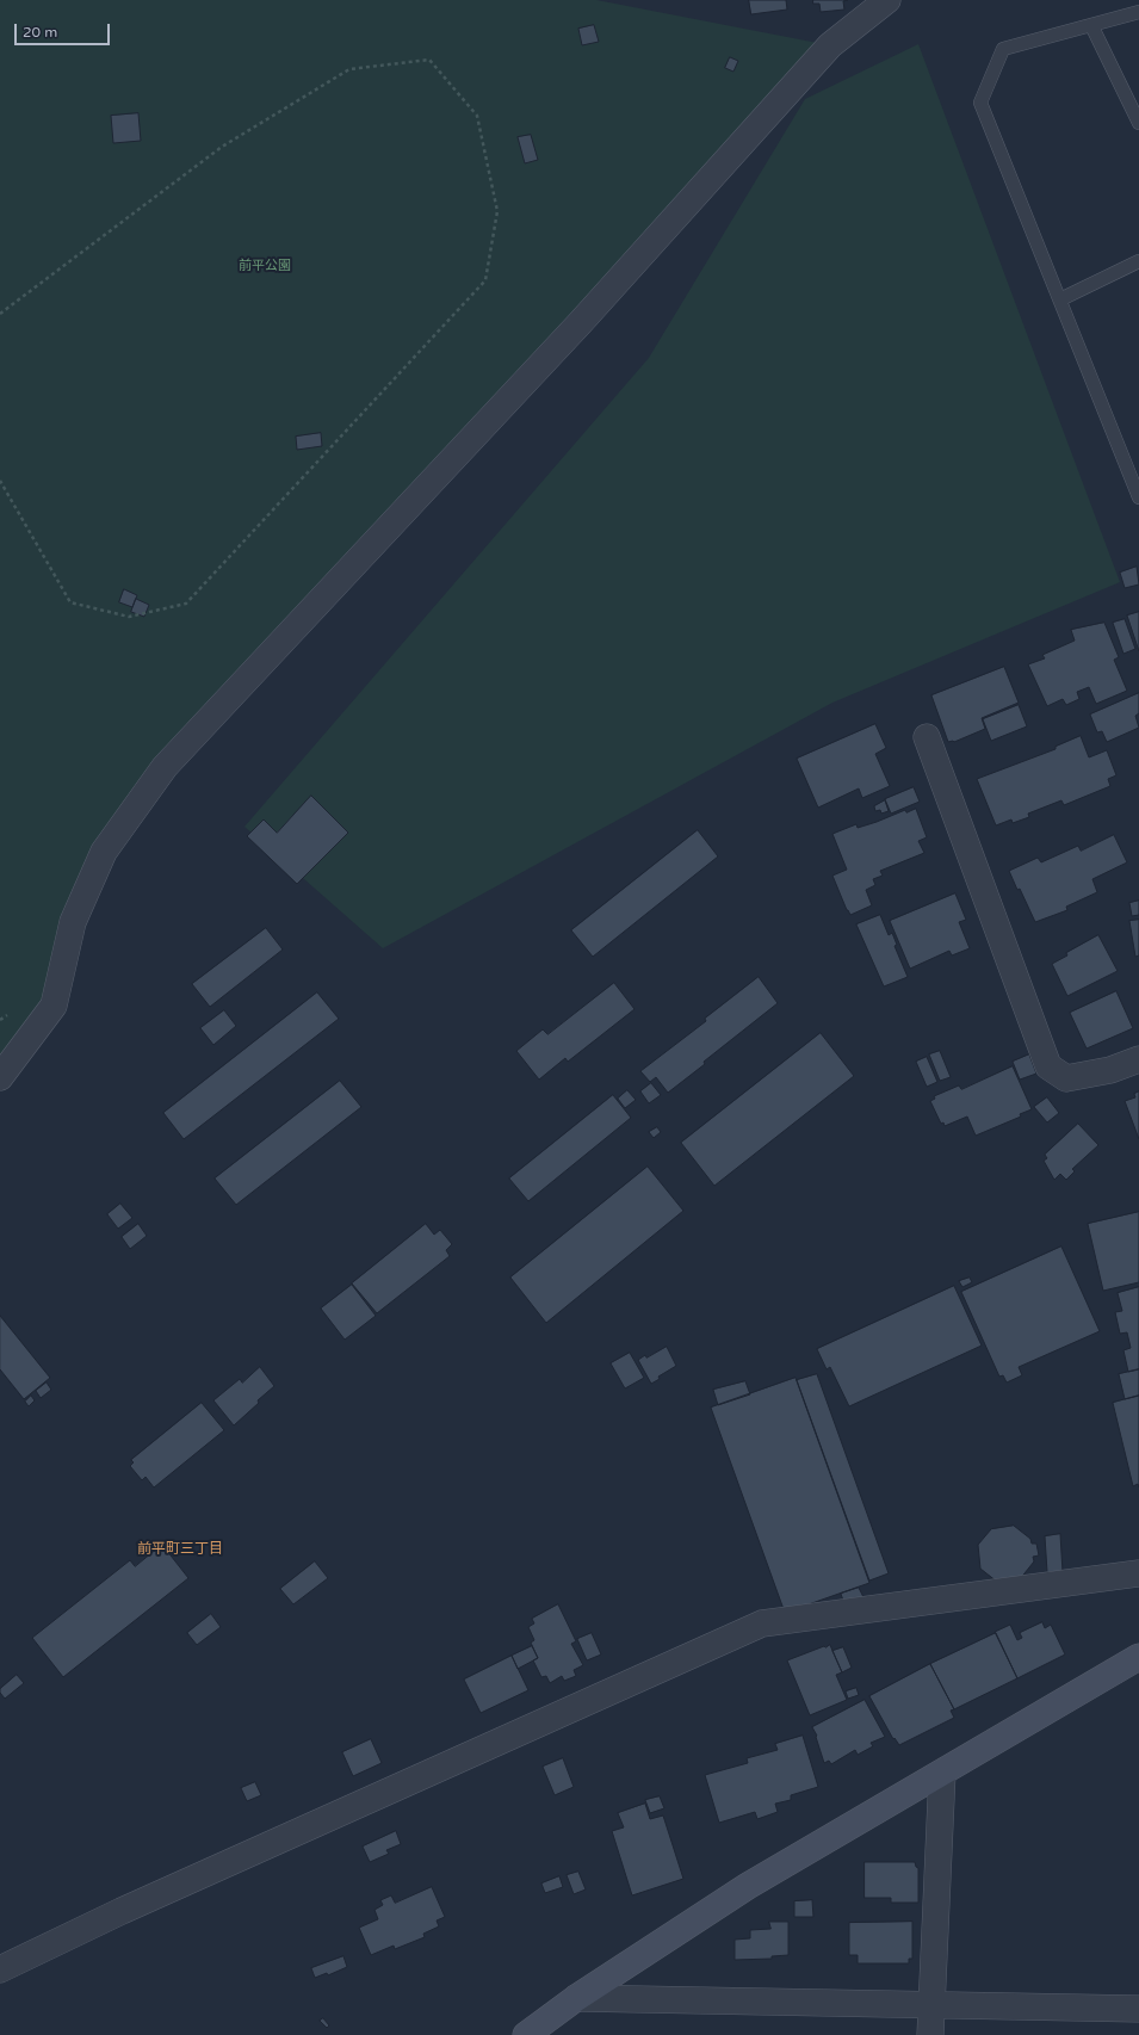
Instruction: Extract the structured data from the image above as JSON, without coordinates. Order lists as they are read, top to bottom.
{
  "districts": ["前平町三丁目"],
  "parks": ["前平公園"],
  "scale_bar": "20 m"
}
